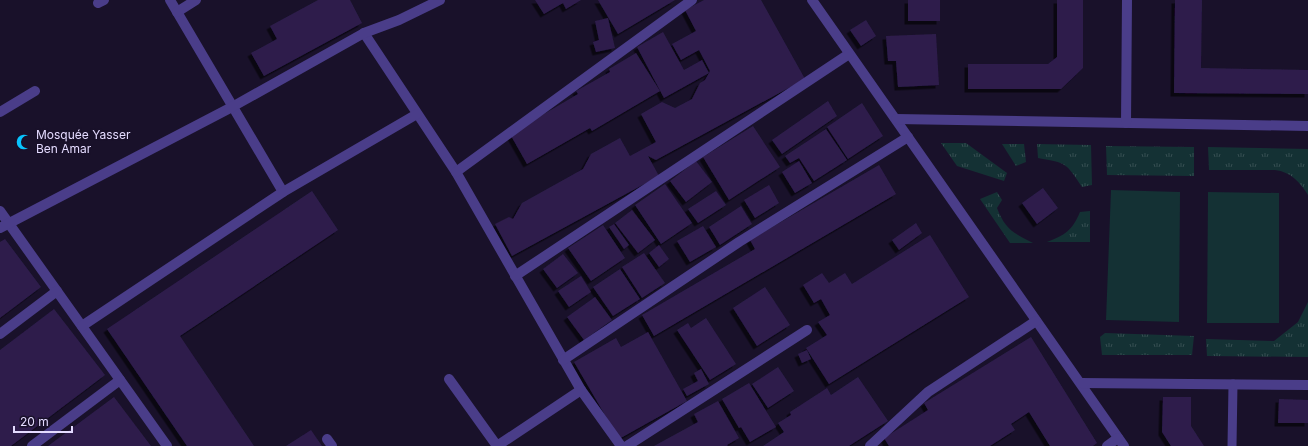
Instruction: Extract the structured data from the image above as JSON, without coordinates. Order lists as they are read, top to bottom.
{
  "places": {
    "mosque": ["Mosquée Yasser Ben Amar"]
  },
  "scale_bar": "20 m"
}
